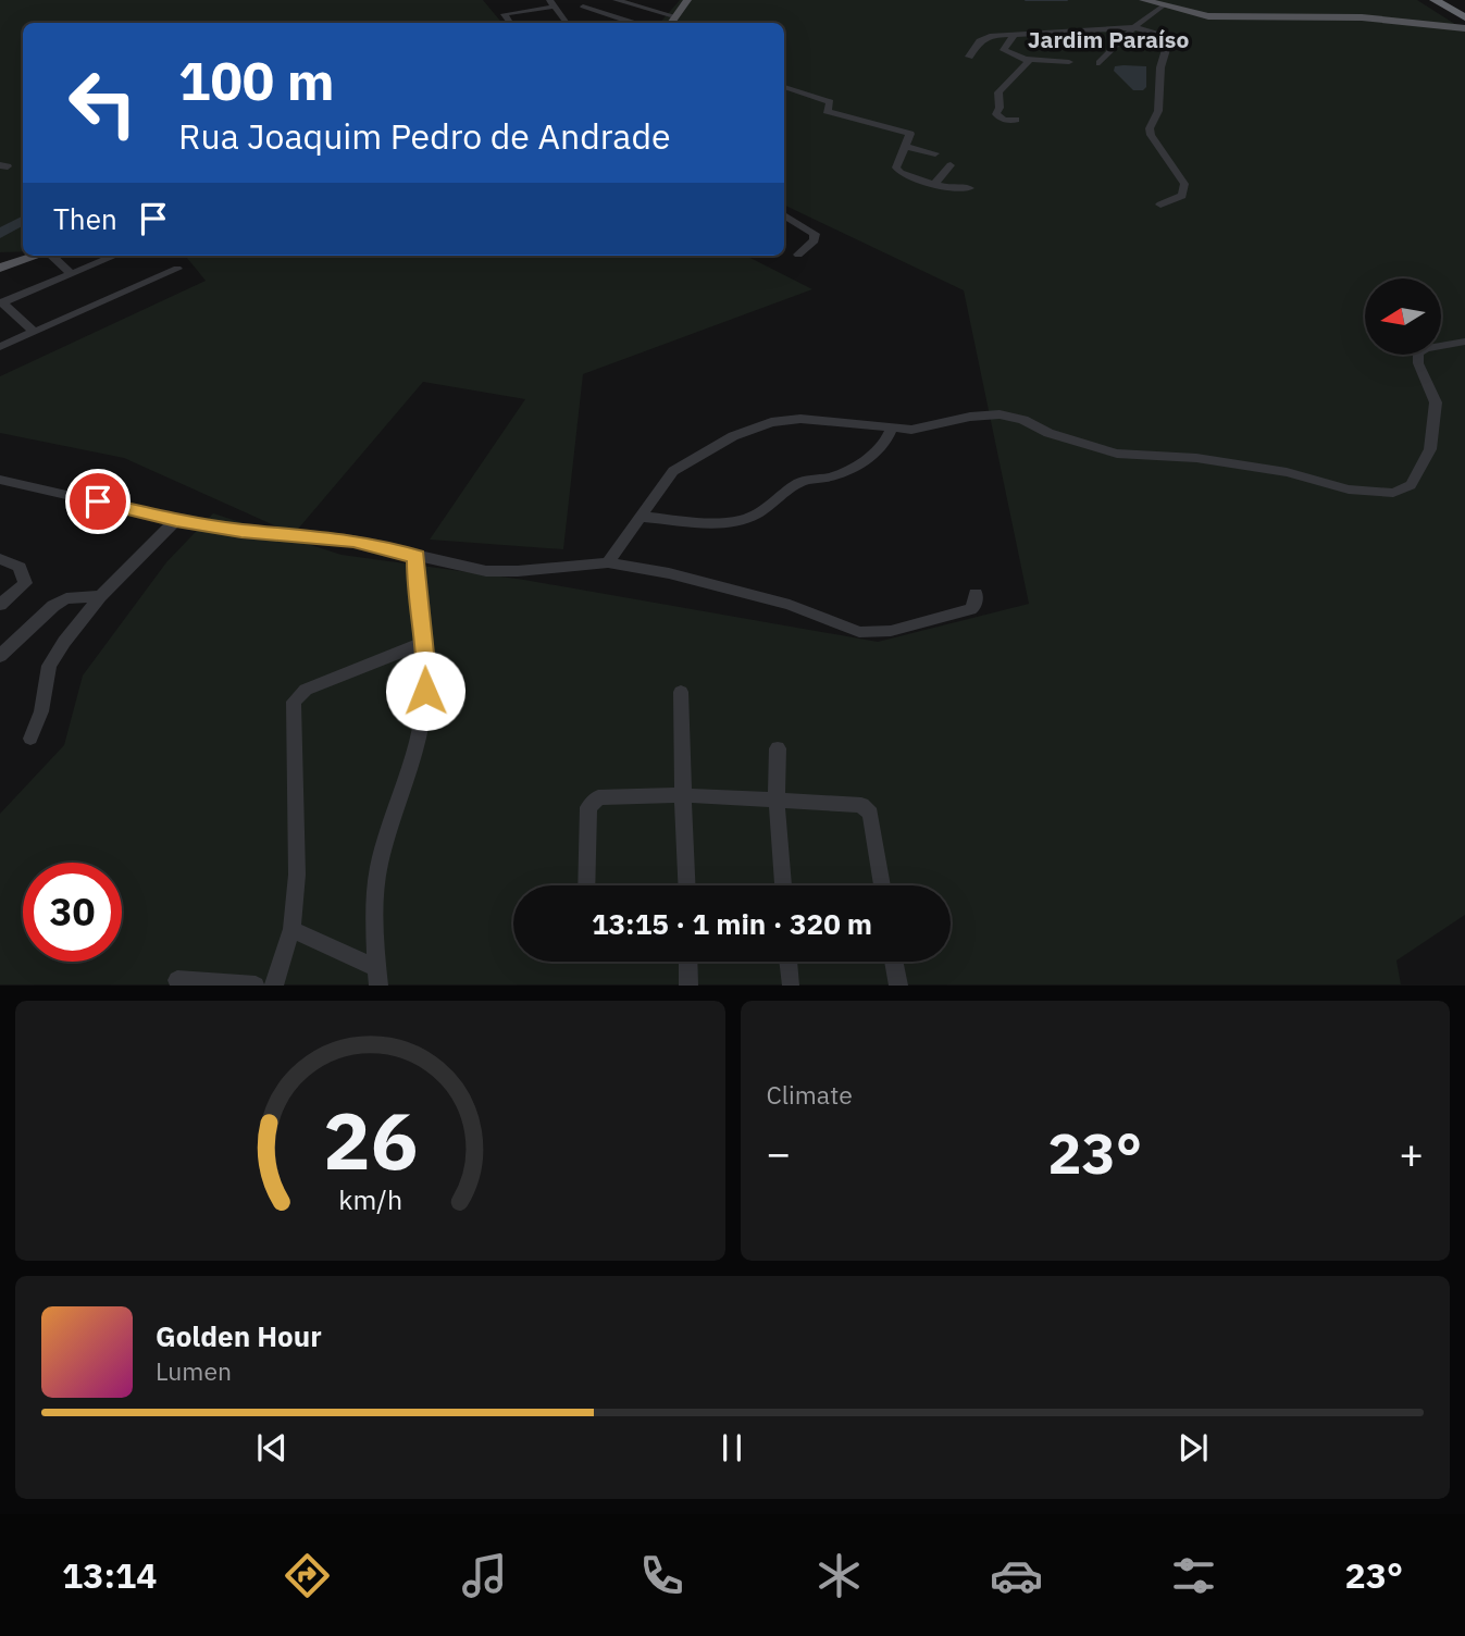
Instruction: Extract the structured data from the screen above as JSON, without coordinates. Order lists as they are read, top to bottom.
{
  "districts": ["Jardim Paraíso"],
  "north": "left",
  "page": {
    "turn": ["100 m", "Rua Joaquim Pedro de Andrade"],
    "then": "Then",
    "limit": "30",
    "trip": "13:15 · 1 min · 320 m",
    "tile": "Climate",
    "heat": ["−", "23°", "+"],
    "song": ["Golden Hour", "Lumen"],
    "tabs": ["13:14", "23°"],
    "gauge": ["26", "km/h"]
  }
}
